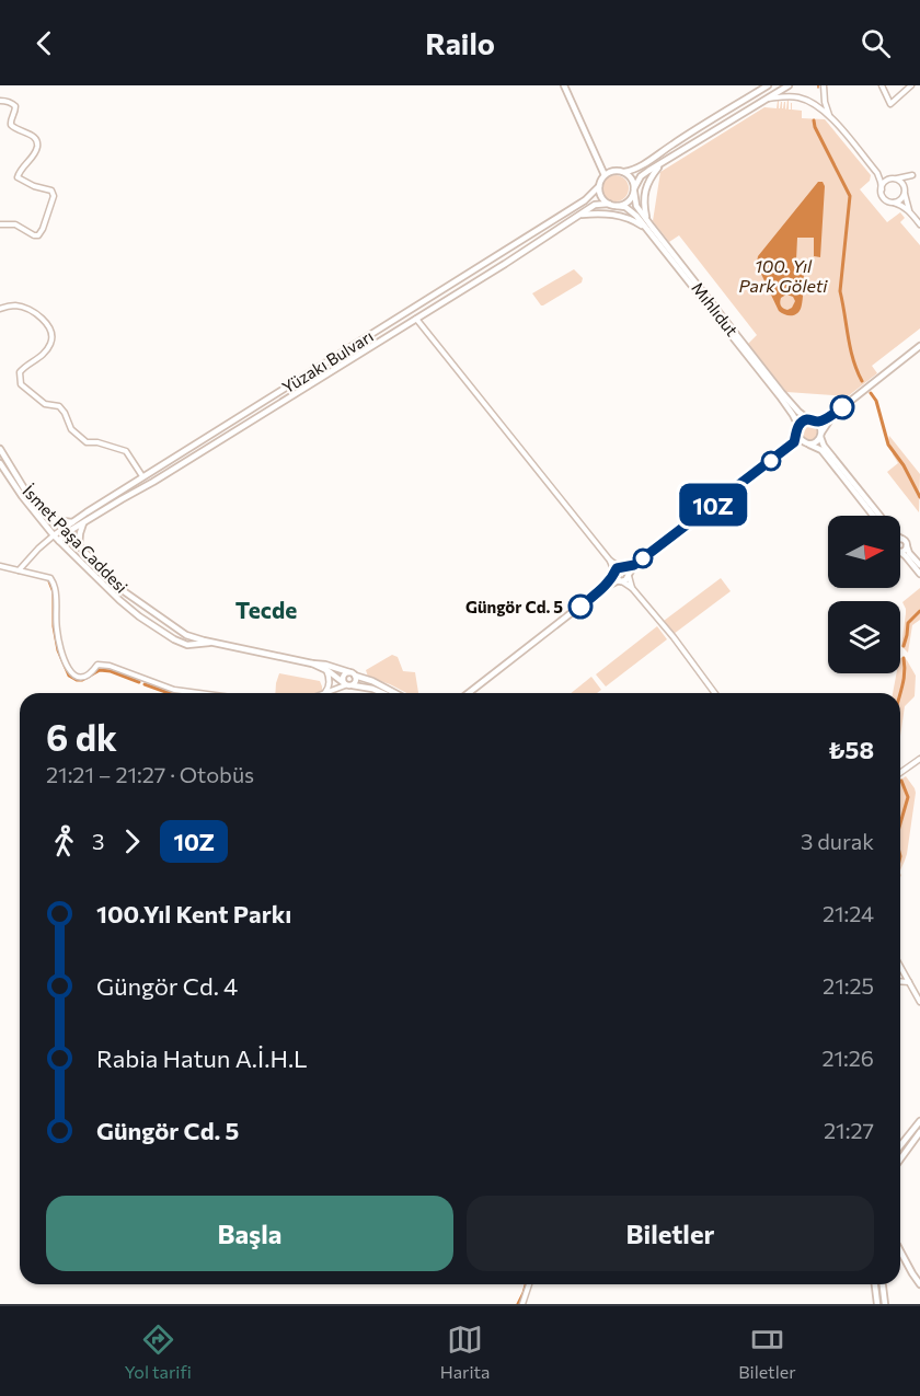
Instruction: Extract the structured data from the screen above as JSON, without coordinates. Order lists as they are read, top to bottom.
{
  "streets": {
    "main road": ["Mıhlıdut", "Yüzakı Bulvarı", "İsmet Paşa Caddesi"]
  },
  "crossings": [
    ["Mıhlıdut", "Yüzakı Bulvarı"],
    ["Yüzakı Bulvarı", "İsmet Paşa Caddesi"]
  ],
  "districts": ["Tecde"],
  "water": ["100. Yıl Park Göleti"],
  "places": ["Güngör Cd. 5"],
  "lines": ["bus line 10Z"],
  "north": "right",
  "page": {
    "header": "Railo",
    "on_map": "10Z",
    "heading": ["6 dk", "21:21 – 21:27 · Otobüs", "₺58"],
    "legs": ["3", "10Z", "3 durak"],
    "list": [
      {
        "name": "100.Yıl Kent Parkı",
        "value": "21:24"
      },
      {
        "name": "Güngör Cd. 4",
        "value": "21:25"
      },
      {
        "name": "Rabia Hatun A.İ.H.L",
        "value": "21:26"
      },
      {
        "name": "Güngör Cd. 5",
        "value": "21:27"
      }
    ],
    "buttons": ["Başla", "Biletler"],
    "tabs": ["Yol tarifi", "Harita", "Biletler"]
  }
}
